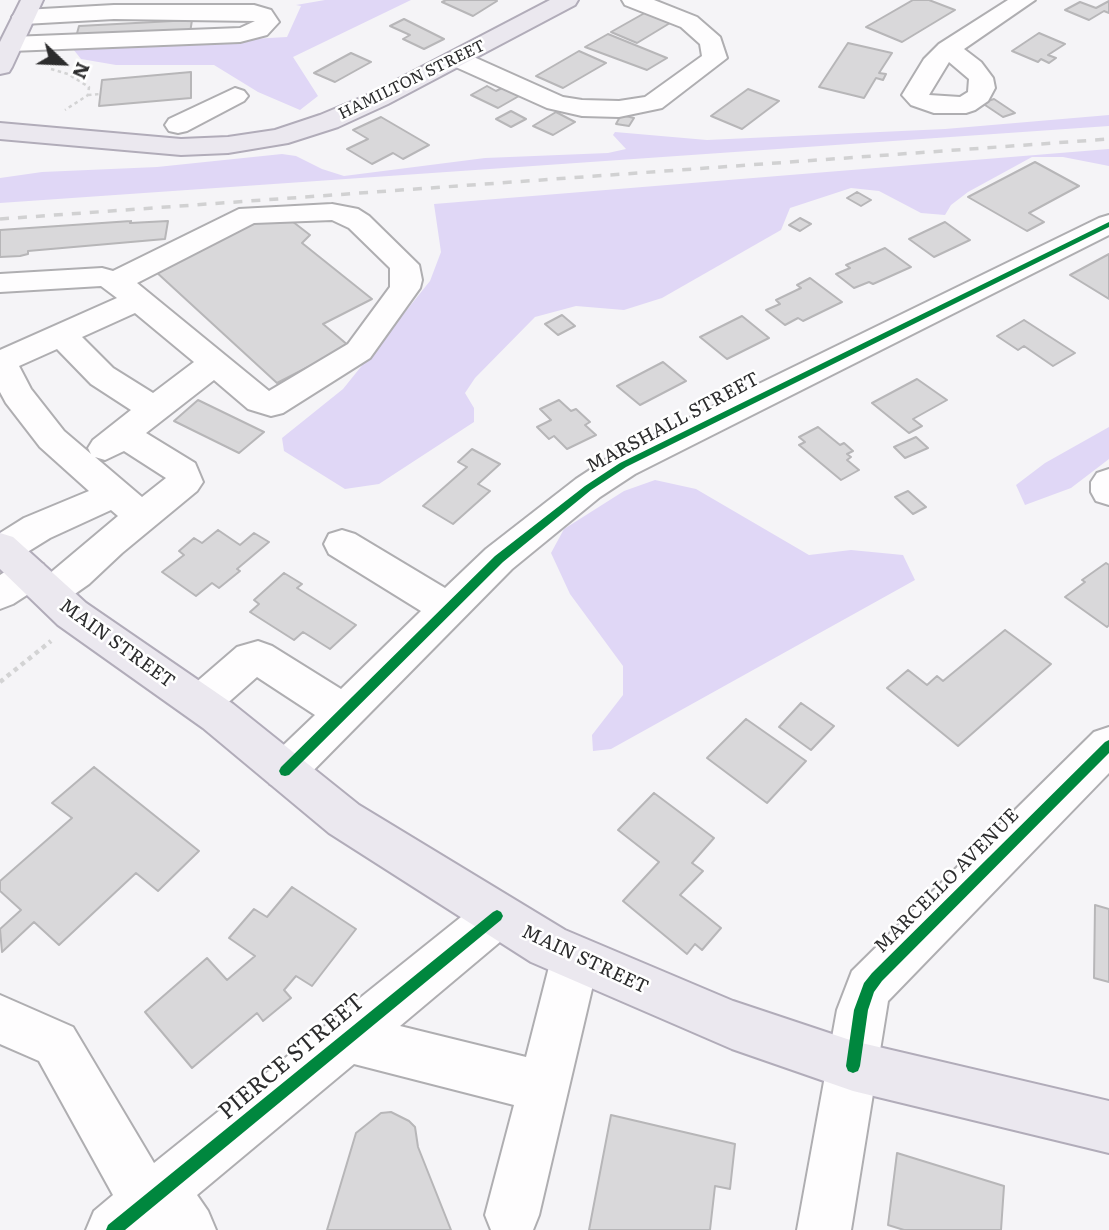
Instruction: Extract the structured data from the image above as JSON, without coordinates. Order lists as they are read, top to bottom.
{
  "streets": {
    "main road": ["HAMILTON STREET", "MAIN STREET"],
    "street": ["MARSHALL STREET", "MARCELLO AVENUE", "PIERCE STREET"]
  },
  "crossings": [
    ["MARSHALL STREET", "MAIN STREET"],
    ["MAIN STREET", "MARCELLO AVENUE"],
    ["MAIN STREET", "PIERCE STREET"]
  ],
  "north": "bottom right"
}
